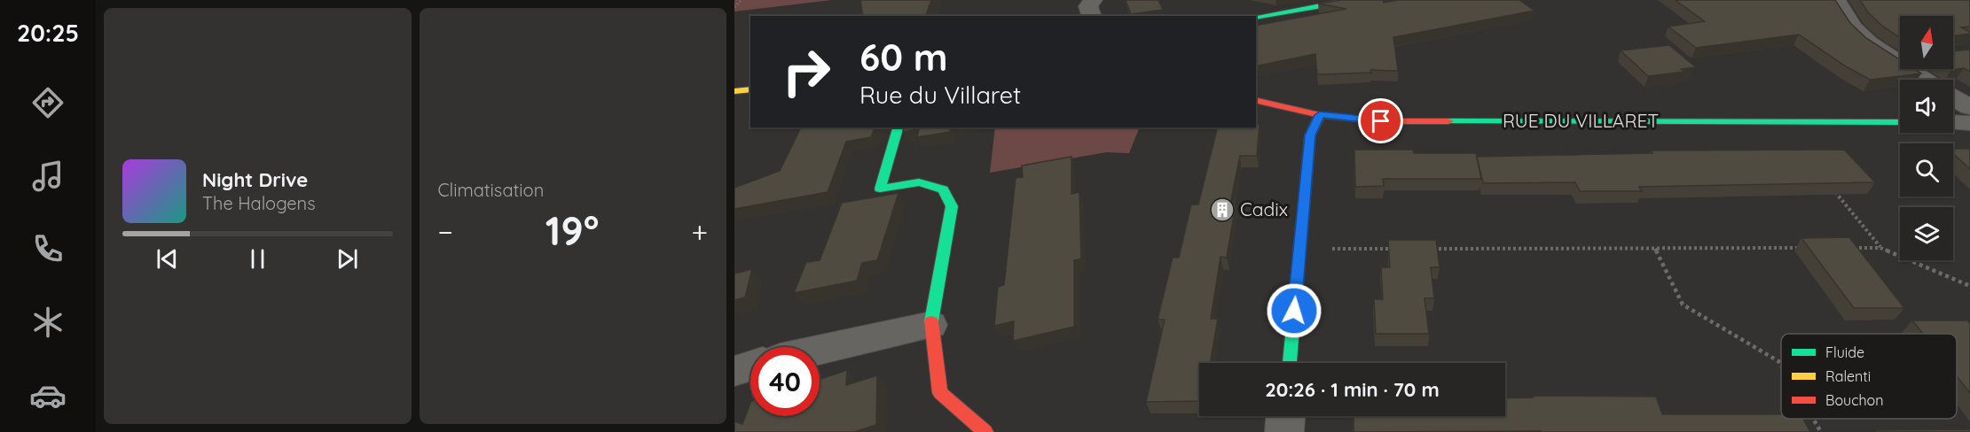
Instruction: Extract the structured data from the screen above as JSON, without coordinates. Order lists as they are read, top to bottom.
{
  "streets": {
    "street": ["RUE DU VILLARET"]
  },
  "places": {
    "building": ["Cadix"]
  },
  "legend": ["Fluide", "Ralenti", "Bouchon"],
  "north": "top",
  "page": {
    "tabs": "20:25",
    "tile": "Climatisation",
    "turn": ["60 m", "Rue du Villaret"],
    "song": ["Night Drive", "The Halogens"],
    "heat": ["−", "19°", "+"],
    "limit": "40",
    "trip": "20:26 · 1 min · 70 m"
  }
}
